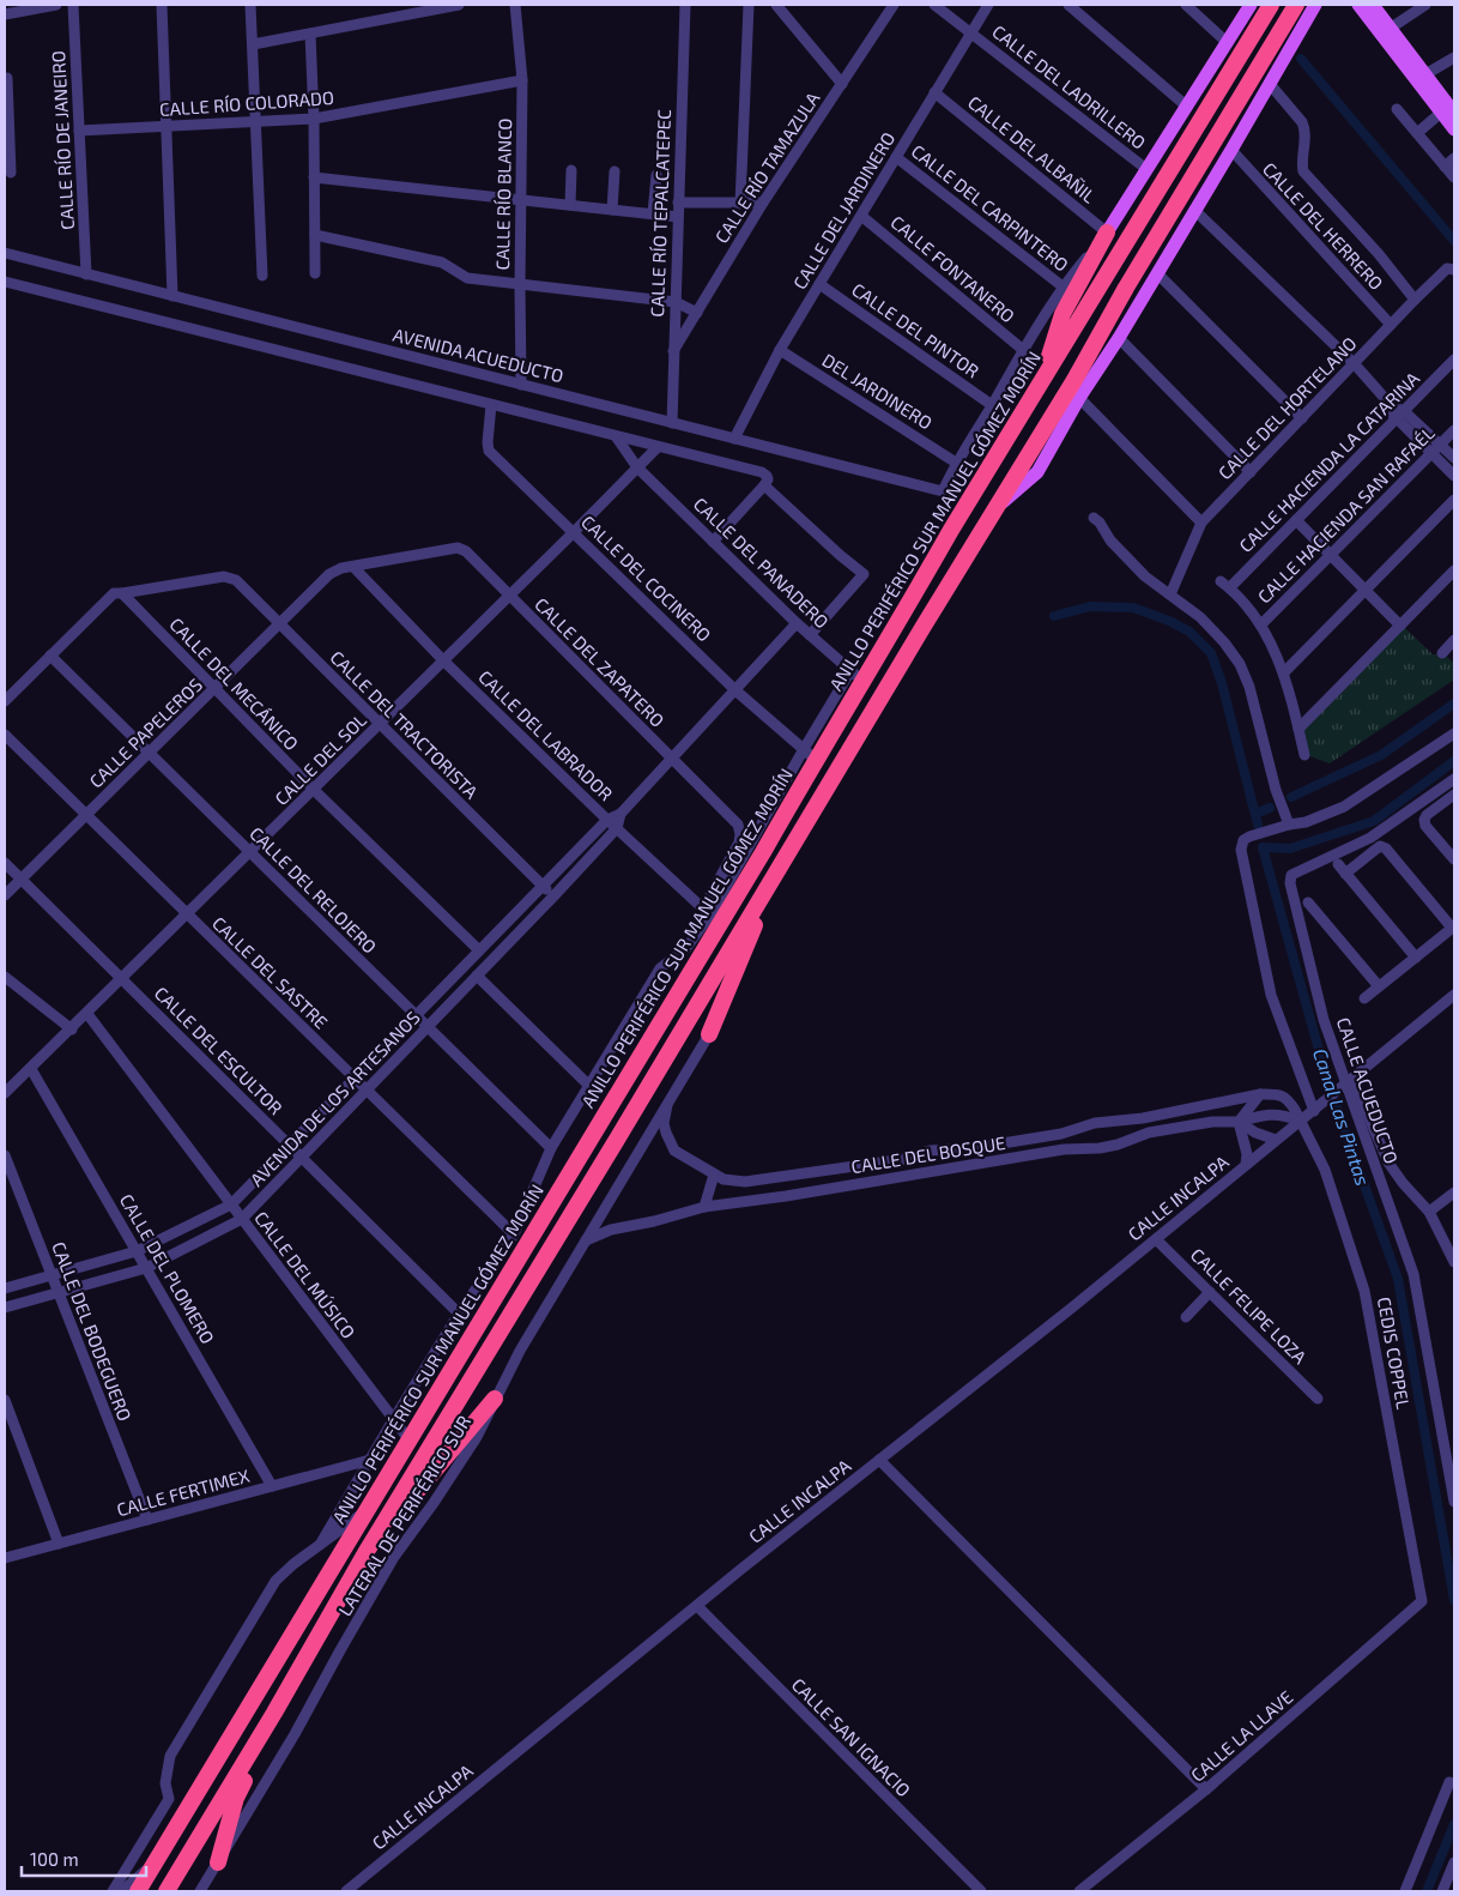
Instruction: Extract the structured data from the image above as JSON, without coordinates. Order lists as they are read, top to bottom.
{
  "streets": {
    "highway": ["ANILLO PERIFÉRICO SUR MANUEL GÓMEZ MORÍN"],
    "street": [
      "CALLE DEL LADRILLERO",
      "CALLE RÍO COLORADO",
      "CALLE RÍO DE JANEIRO",
      "CALLE DEL ALBAÑIL",
      "CALLE RÍO TAMAZULA",
      "CALLE RÍO BLANCO",
      "CALLE DEL CARPINTERO",
      "CALLE DEL JARDINERO",
      "CALLE RÍO TEPALCATEPEC",
      "CALLE DEL HERRERO",
      "CALLE FONTANERO",
      "CALLE DEL PINTOR",
      "AVENIDA ACUEDUCTO",
      "DEL JARDINERO",
      "CALLE DEL HORTELANO",
      "CALLE HACIENDA LA CATARINA",
      "CALLE HACIENDA SAN RAFAÉL",
      "CALLE DEL PANADERO",
      "CALLE DEL COCINERO",
      "CALLE DEL ZAPATERO",
      "CALLE DEL MECÁNICO",
      "CALLE DEL TRACTORISTA",
      "CALLE PAPELEROS",
      "CALLE DEL LABRADOR",
      "CALLE DEL SOL",
      "CALLE DEL RELOJERO",
      "CALLE DEL SASTRE",
      "CALLE DEL ESCULTOR",
      "CALLE ACUEDUCTO",
      "AVENIDA DE LOS ARTESANOS",
      "CALLE DEL BOSQUE",
      "CALLE INCALPA",
      "CALLE DEL PLOMERO",
      "CALLE DEL MÚSICO",
      "CALLE FELIPE LOZA",
      "CALLE DEL BODEGUERO",
      "CEDIS COPPEL",
      "CALLE FERTIMEX",
      "LATERAL DE PERIFÉRICO SUR",
      "CALLE LA LLAVE",
      "CALLE SAN IGNACIO"
    ]
  },
  "crossings": [
    ["CALLE DEL LADRILLERO", "CALLE DEL JARDINERO"],
    ["CALLE RÍO COLORADO", "CALLE RÍO DE JANEIRO"],
    ["CALLE RÍO COLORADO", "CALLE RÍO BLANCO"],
    ["CALLE RÍO DE JANEIRO", "AVENIDA ACUEDUCTO"],
    ["CALLE DEL ALBAÑIL", "CALLE DEL JARDINERO"],
    ["CALLE RÍO TAMAZULA", "CALLE RÍO TEPALCATEPEC"],
    ["CALLE RÍO BLANCO", "AVENIDA ACUEDUCTO"],
    ["CALLE DEL CARPINTERO", "CALLE DEL JARDINERO"],
    ["CALLE DEL JARDINERO", "CALLE FONTANERO"],
    ["CALLE DEL JARDINERO", "CALLE DEL PINTOR"],
    ["CALLE DEL JARDINERO", "AVENIDA ACUEDUCTO"],
    ["CALLE DEL JARDINERO", "DEL JARDINERO"],
    ["CALLE RÍO TEPALCATEPEC", "AVENIDA ACUEDUCTO"],
    ["CALLE DEL HERRERO", "CALLE DEL HORTELANO"],
    ["AVENIDA ACUEDUCTO", "DEL JARDINERO"],
    ["CALLE HACIENDA LA CATARINA", "CALLE HACIENDA SAN RAFAÉL"],
    ["ANILLO PERIFÉRICO SUR MANUEL GÓMEZ MORÍN", "CALLE DEL PANADERO"],
    ["ANILLO PERIFÉRICO SUR MANUEL GÓMEZ MORÍN", "CALLE DEL COCINERO"],
    ["ANILLO PERIFÉRICO SUR MANUEL GÓMEZ MORÍN", "CALLE DEL ZAPATERO"],
    ["ANILLO PERIFÉRICO SUR MANUEL GÓMEZ MORÍN", "CALLE DEL LABRADOR"],
    ["ANILLO PERIFÉRICO SUR MANUEL GÓMEZ MORÍN", "CALLE DEL MÚSICO"],
    ["CALLE DEL PANADERO", "CALLE DEL SOL"],
    ["CALLE DEL PANADERO", "AVENIDA DE LOS ARTESANOS"],
    ["CALLE DEL COCINERO", "CALLE DEL SOL"],
    ["CALLE DEL COCINERO", "AVENIDA DE LOS ARTESANOS"],
    ["CALLE DEL ZAPATERO", "CALLE PAPELEROS"],
    ["CALLE DEL ZAPATERO", "CALLE DEL LABRADOR"],
    ["CALLE DEL ZAPATERO", "CALLE DEL SOL"],
    ["CALLE DEL ZAPATERO", "AVENIDA DE LOS ARTESANOS"],
    ["CALLE DEL MECÁNICO", "CALLE DEL TRACTORISTA"],
    ["CALLE DEL MECÁNICO", "CALLE PAPELEROS"],
    ["CALLE DEL MECÁNICO", "CALLE DEL SOL"],
    ["CALLE DEL MECÁNICO", "AVENIDA DE LOS ARTESANOS"],
    ["CALLE DEL TRACTORISTA", "CALLE PAPELEROS"],
    ["CALLE DEL TRACTORISTA", "CALLE DEL SOL"],
    ["CALLE DEL TRACTORISTA", "AVENIDA DE LOS ARTESANOS"],
    ["CALLE PAPELEROS", "CALLE DEL RELOJERO"],
    ["CALLE PAPELEROS", "CALLE DEL SASTRE"],
    ["CALLE PAPELEROS", "CALLE DEL ESCULTOR"],
    ["CALLE DEL LABRADOR", "CALLE DEL SOL"],
    ["CALLE DEL LABRADOR", "AVENIDA DE LOS ARTESANOS"],
    ["CALLE DEL SOL", "CALLE DEL RELOJERO"],
    ["CALLE DEL SOL", "CALLE DEL SASTRE"],
    ["CALLE DEL SOL", "CALLE DEL ESCULTOR"],
    ["CALLE DEL SOL", "CALLE DEL PLOMERO"],
    ["CALLE DEL SOL", "CALLE DEL MÚSICO"],
    ["CALLE DEL RELOJERO", "AVENIDA DE LOS ARTESANOS"],
    ["CALLE DEL SASTRE", "AVENIDA DE LOS ARTESANOS"],
    ["CALLE DEL ESCULTOR", "AVENIDA DE LOS ARTESANOS"],
    ["AVENIDA DE LOS ARTESANOS", "CALLE DEL PLOMERO"],
    ["AVENIDA DE LOS ARTESANOS", "CALLE DEL MÚSICO"],
    ["AVENIDA DE LOS ARTESANOS", "CALLE DEL BODEGUERO"],
    ["CALLE DEL BOSQUE", "CALLE INCALPA"],
    ["CALLE DEL BOSQUE", "CEDIS COPPEL"],
    ["CALLE DEL BOSQUE", "LATERAL DE PERIFÉRICO SUR"],
    ["CALLE INCALPA", "CALLE FELIPE LOZA"],
    ["CALLE INCALPA", "CEDIS COPPEL"],
    ["CALLE INCALPA", "CALLE SAN IGNACIO"],
    ["CALLE DEL PLOMERO", "CALLE FERTIMEX"],
    ["CALLE DEL BODEGUERO", "CALLE FERTIMEX"],
    ["CEDIS COPPEL", "CALLE LA LLAVE"]
  ],
  "water": ["Canal Las Pintas"],
  "scale_bar": "100 m"
}
